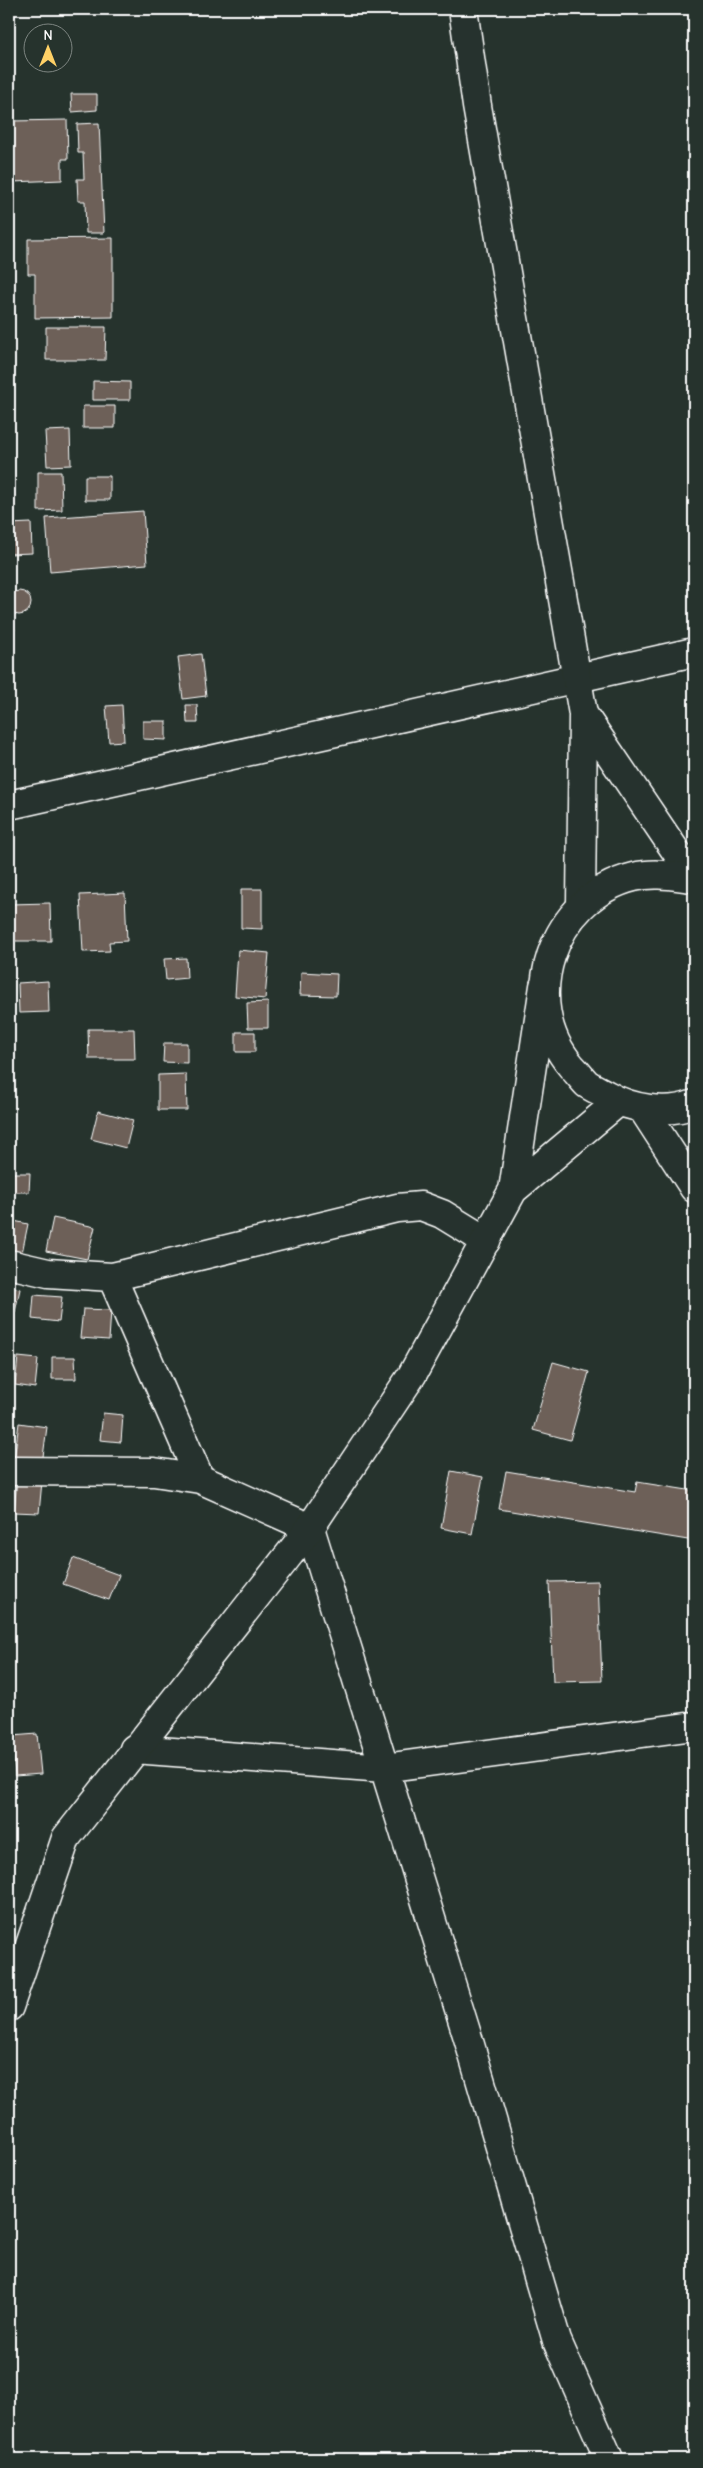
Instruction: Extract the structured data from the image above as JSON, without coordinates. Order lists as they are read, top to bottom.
{
  "north": "top"
}
